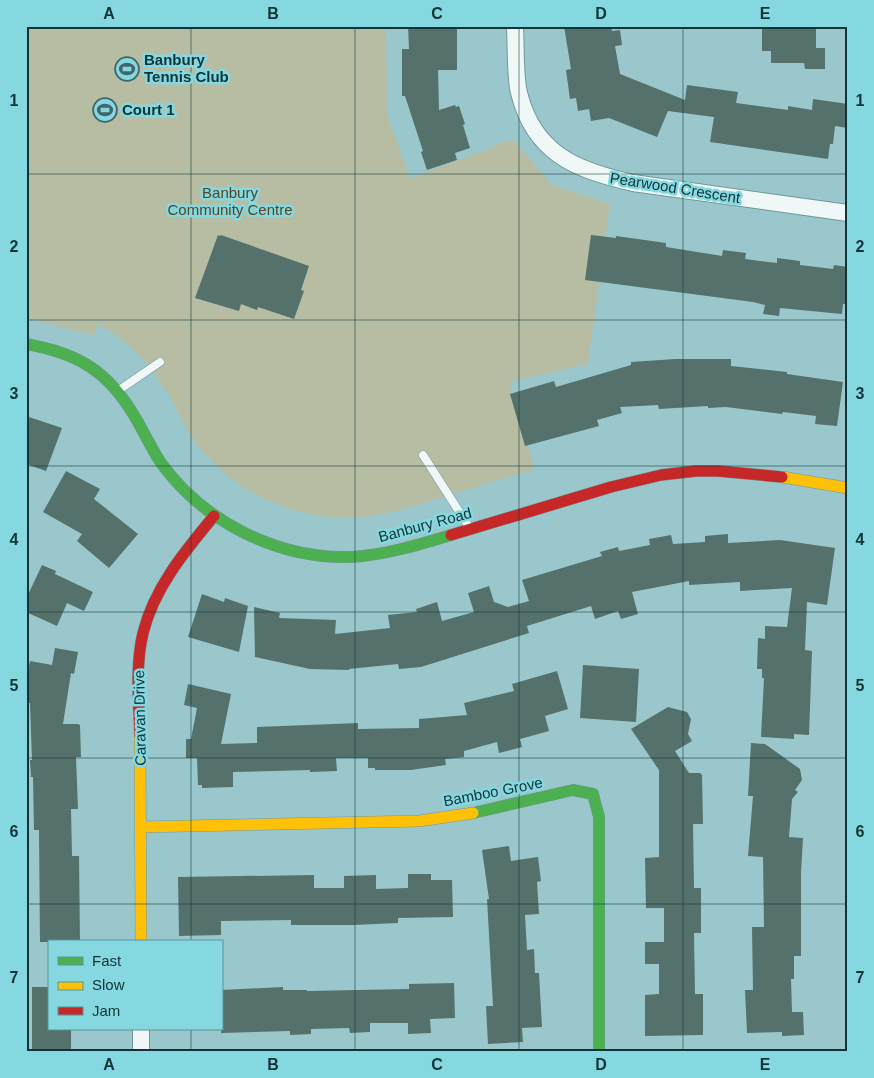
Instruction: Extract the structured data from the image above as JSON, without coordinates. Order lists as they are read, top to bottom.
{
  "streets": {
    "street": [
      "Pearwood Crescent",
      "Banbury Road",
      "Caravan Drive",
      "Bamboo Grove"
    ]
  },
  "crossings": [
    ["Banbury Road", "Caravan Drive"],
    ["Caravan Drive", "Bamboo Grove"]
  ],
  "parks": ["Banbury Community Centre"],
  "places": {
    "sports": ["Banbury Tennis Club", "Court 1"]
  },
  "legend": ["Fast", "Slow", "Jam"],
  "grid": {
    "columns": [
      "A",
      "B",
      "C",
      "D",
      "E"
    ],
    "rows": [
      "1",
      "2",
      "3",
      "4",
      "5",
      "6",
      "7"
    ]
  }
}
